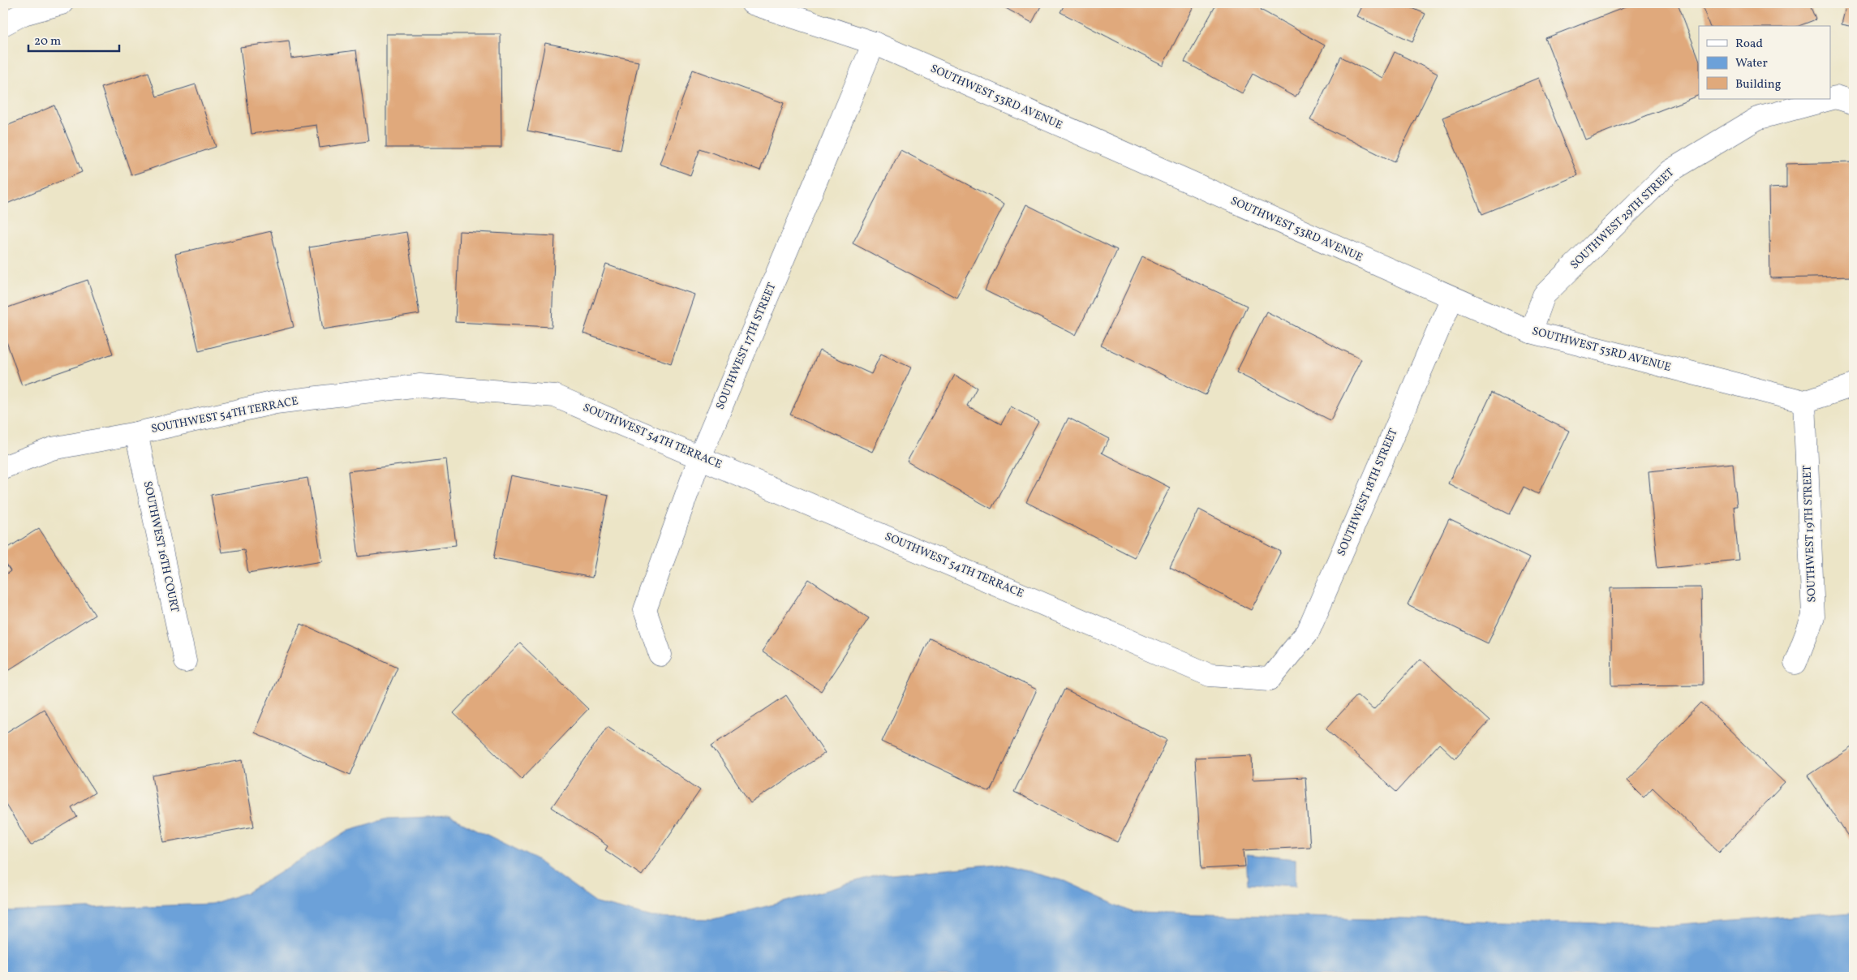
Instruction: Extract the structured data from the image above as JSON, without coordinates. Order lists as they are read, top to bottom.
{
  "streets": {
    "street": [
      "SOUTHWEST 53RD AVENUE",
      "SOUTHWEST 29TH STREET",
      "SOUTHWEST 17TH STREET",
      "SOUTHWEST 54TH TERRACE",
      "SOUTHWEST 18TH STREET",
      "SOUTHWEST 19TH STREET",
      "SOUTHWEST 16TH COURT"
    ]
  },
  "crossings": [
    ["SOUTHWEST 53RD AVENUE", "SOUTHWEST 29TH STREET"],
    ["SOUTHWEST 53RD AVENUE", "SOUTHWEST 17TH STREET"],
    ["SOUTHWEST 53RD AVENUE", "SOUTHWEST 18TH STREET"],
    ["SOUTHWEST 53RD AVENUE", "SOUTHWEST 19TH STREET"],
    ["SOUTHWEST 17TH STREET", "SOUTHWEST 54TH TERRACE"],
    ["SOUTHWEST 54TH TERRACE", "SOUTHWEST 18TH STREET"],
    ["SOUTHWEST 54TH TERRACE", "SOUTHWEST 16TH COURT"]
  ],
  "legend": ["Road", "Water", "Building"],
  "scale_bar": "20 m"
}
